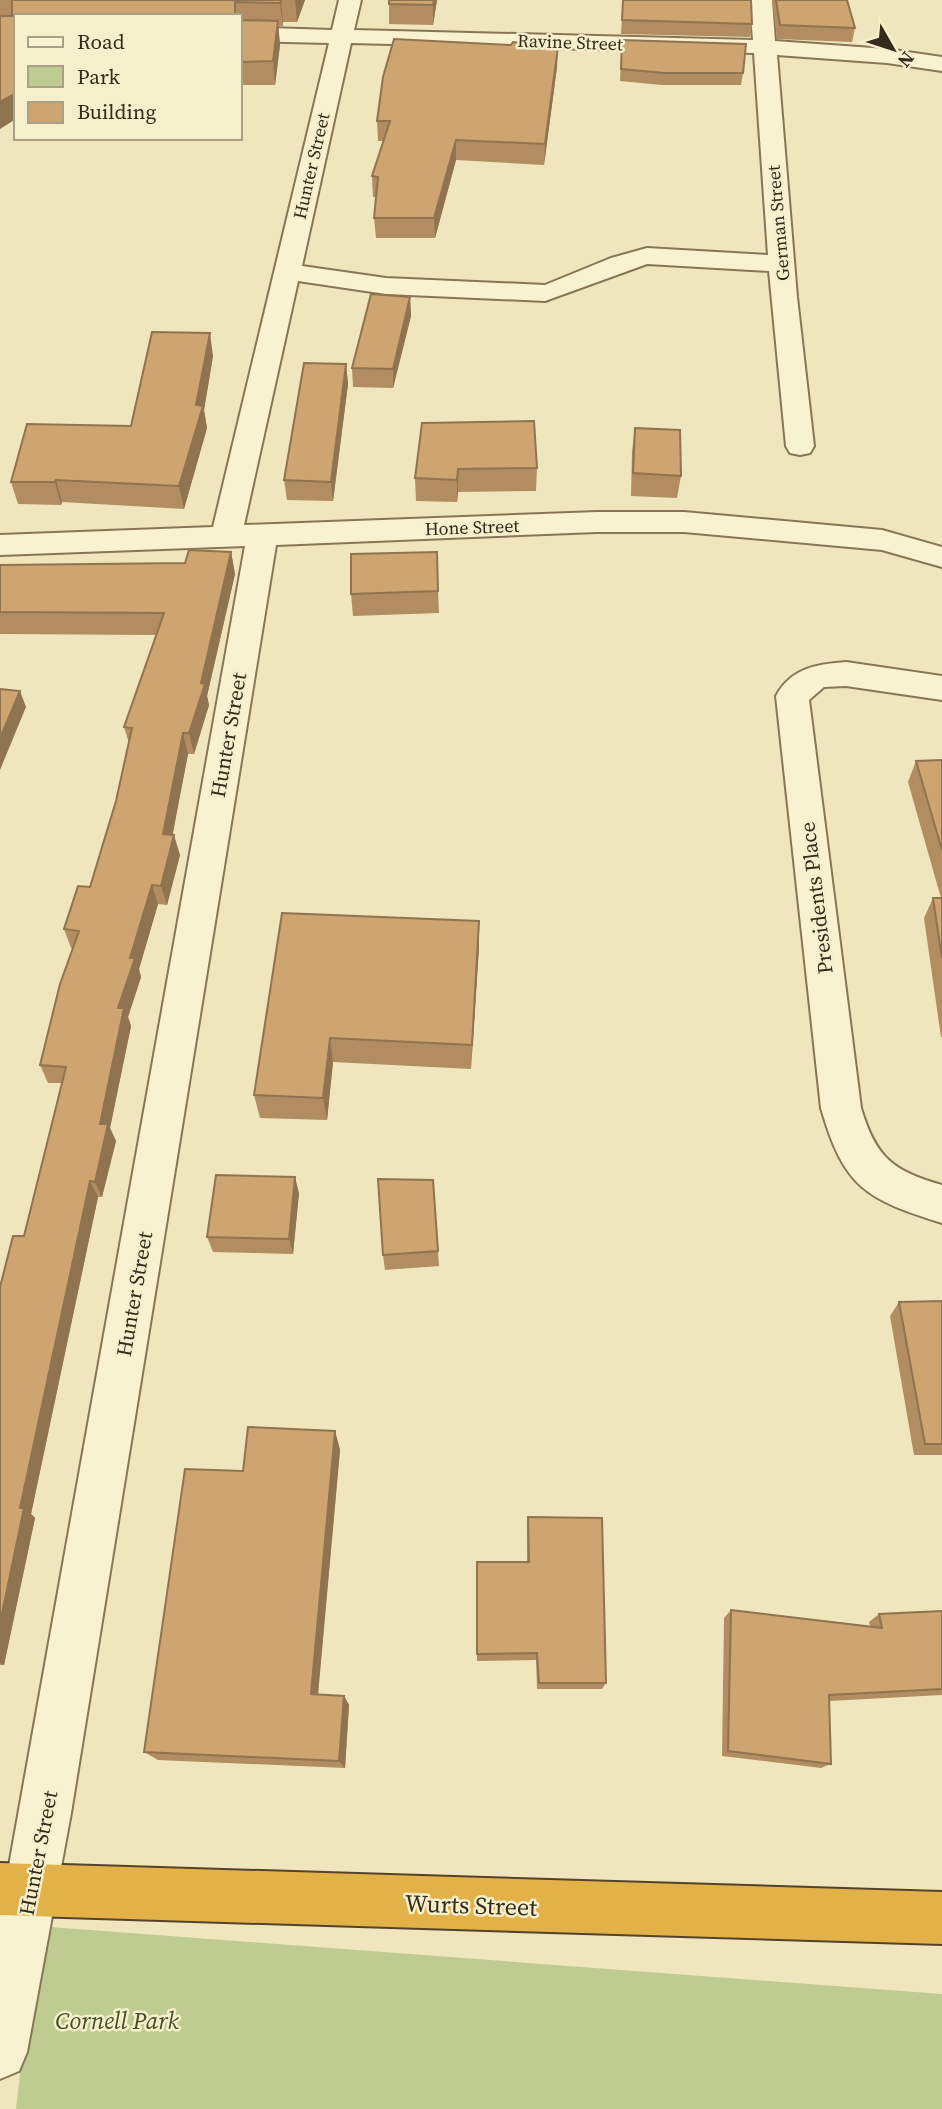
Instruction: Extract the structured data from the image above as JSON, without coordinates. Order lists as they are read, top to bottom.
{
  "streets": {
    "highway": ["Wurts Street"],
    "street": [
      "Ravine Street",
      "Hunter Street",
      "German Street",
      "Hone Street",
      "Presidents Place"
    ]
  },
  "crossings": [
    ["Ravine Street", "Hunter Street"],
    ["Ravine Street", "German Street"],
    ["Hunter Street", "Hone Street"],
    ["Hunter Street", "Wurts Street"]
  ],
  "parks": ["Cornell Park"],
  "legend": ["Road", "Park", "Building"],
  "north": "bottom right"
}
